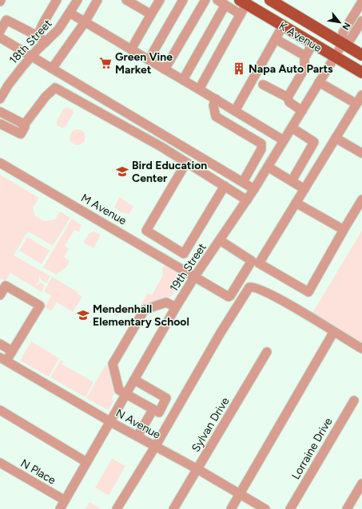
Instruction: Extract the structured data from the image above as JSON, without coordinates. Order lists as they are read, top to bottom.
{
  "streets": {
    "main road": ["K Avenue"],
    "street": [
      "18th Street",
      "M Avenue",
      "19th Street",
      "N Avenue",
      "Sylvan Drive",
      "Lorraine Drive",
      "N Place"
    ]
  },
  "crossings": [
    ["K Avenue", "19th Street"],
    ["M Avenue", "19th Street"],
    ["19th Street", "N Avenue"],
    ["19th Street", "N Place"],
    ["N Avenue", "Sylvan Drive"]
  ],
  "places": {
    "supermarket": ["Green Vine Market"],
    "building": ["Napa Auto Parts"],
    "school or university": ["Bird Education Center", "Mendenhall Elementary School"]
  },
  "north": "bottom right"
}
